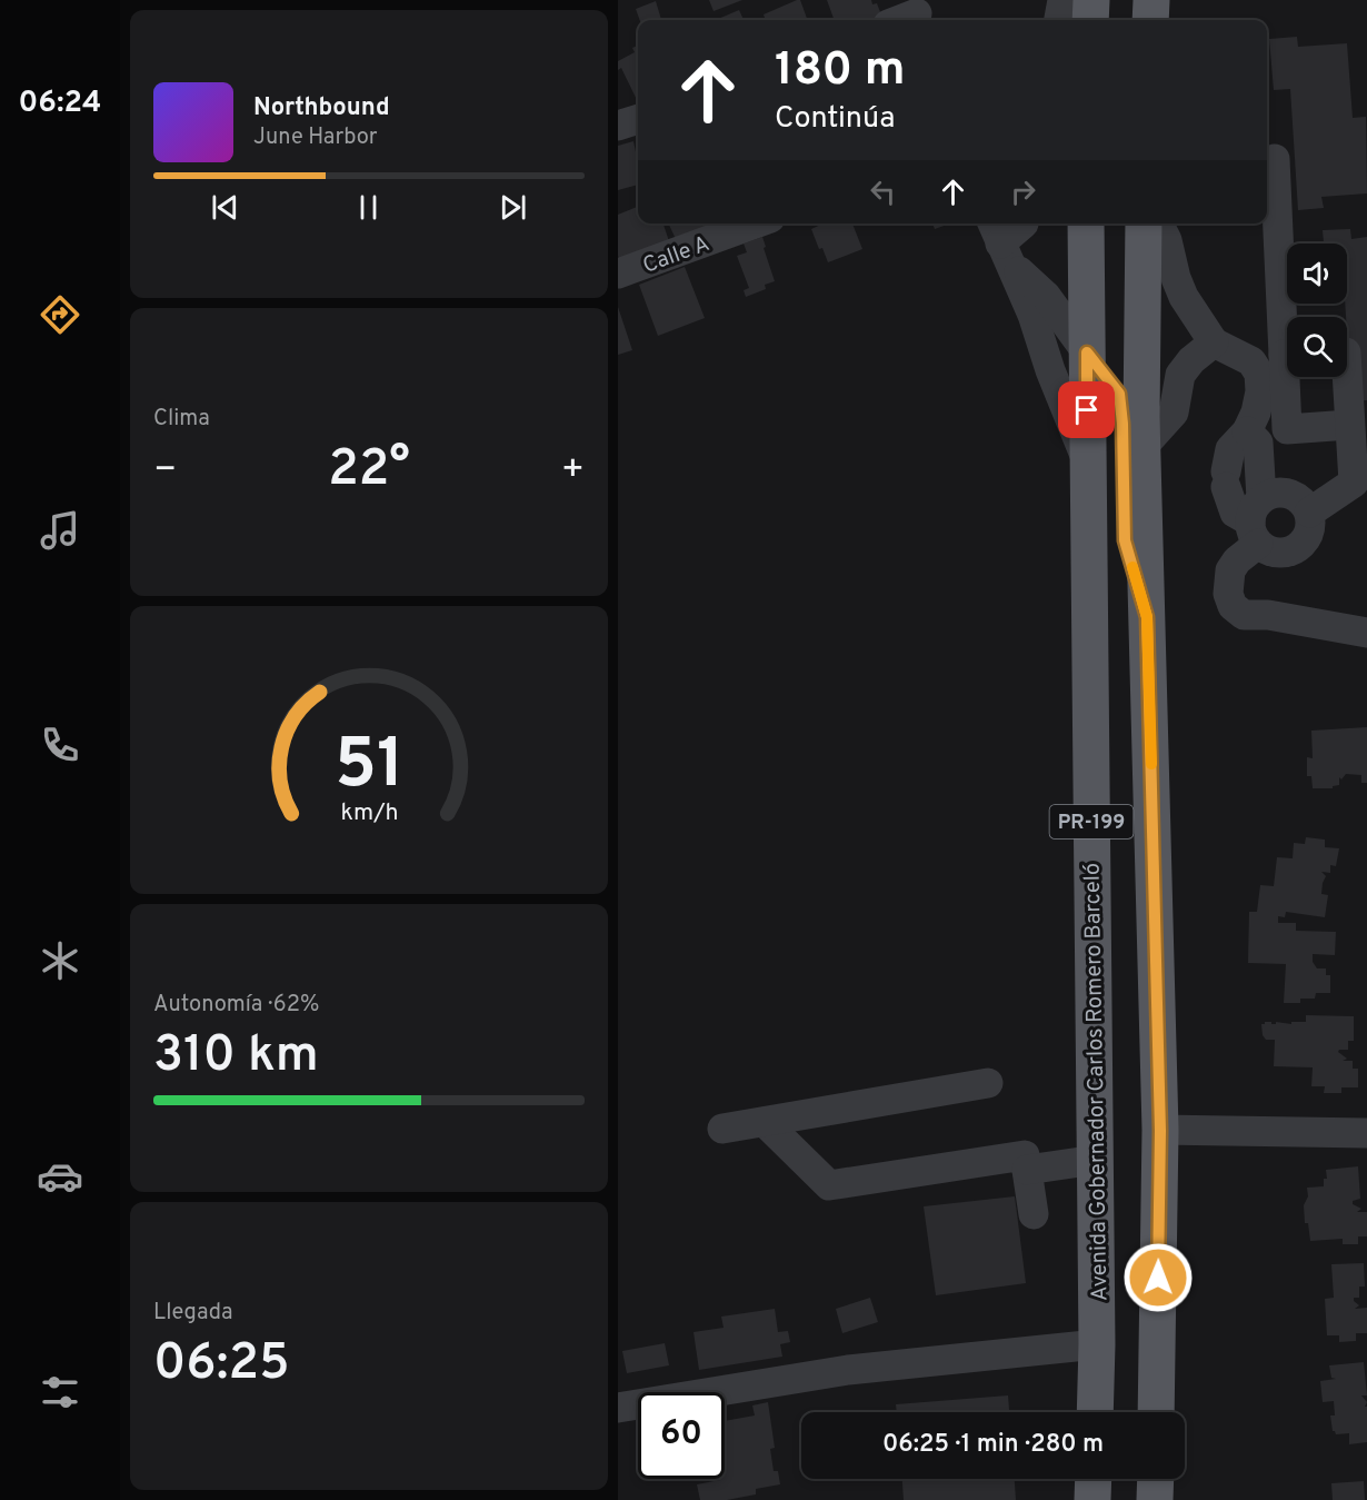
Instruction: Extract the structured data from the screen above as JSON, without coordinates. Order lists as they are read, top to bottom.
{
  "streets": {
    "main road": ["PR-199", "Avenida Gobernador Carlos Romero Barceló"],
    "street": ["Calle A"]
  },
  "page": {
    "tabs": "06:24",
    "turn": ["180 m", "Continúa"],
    "song": ["Northbound", "June Harbor"],
    "tile": [
      "Clima",
      ["Autonomía · 62%", "310 km"],
      ["Llegada", "06:25"]
    ],
    "heat": ["−", "22°", "+"],
    "limit": "60",
    "trip": "06:25 · 1 min · 280 m",
    "gauge": ["51", "km/h"]
  }
}
